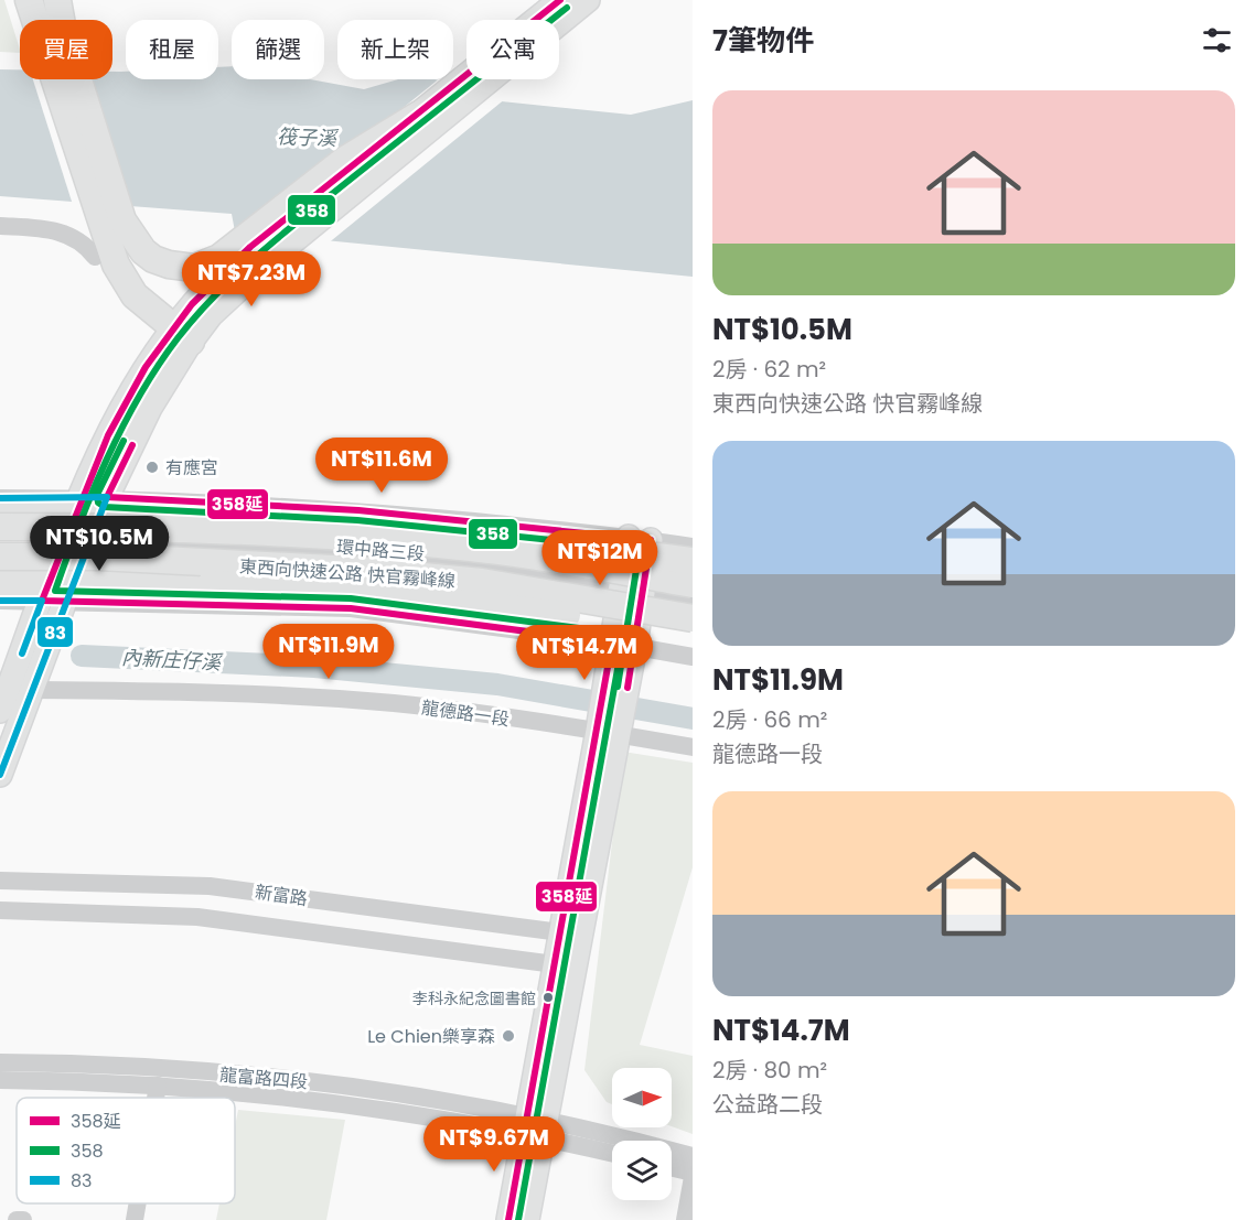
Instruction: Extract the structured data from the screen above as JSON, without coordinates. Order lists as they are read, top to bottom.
{
  "streets": {
    "highway": ["東西向快速公路 快官霧峰線"],
    "street": [
      "環中路三段",
      "龍德路一段",
      "新富路",
      "龍富路四段"
    ]
  },
  "water": ["筏子溪", "內新庄仔溪"],
  "places": ["有應宮", "李科永紀念圖書館", "Le Chien樂享森"],
  "lines": ["transit line 358延", "transit line 358", "transit line 83"],
  "legend": ["358延", "358", "83"],
  "north": "right",
  "page": {
    "heading": "7筆物件",
    "chip": [
      "買屋",
      "租屋",
      "篩選",
      "新上架",
      "公寓"
    ],
    "list": [
      {
        "name": "NT$10.5M",
        "note": "2房 · 62 m² · 東西向快速公路 快官霧峰線"
      },
      {
        "name": "NT$11.9M",
        "note": "2房 · 66 m² · 龍德路一段"
      },
      {
        "name": "NT$14.7M",
        "note": "2房 · 80 m² · 公益路二段"
      }
    ],
    "price": [
      "NT$7.23M",
      "NT$11.6M",
      "NT$10.5M",
      "NT$12M",
      "NT$11.9M",
      "NT$14.7M",
      "NT$9.67M"
    ]
  }
}
